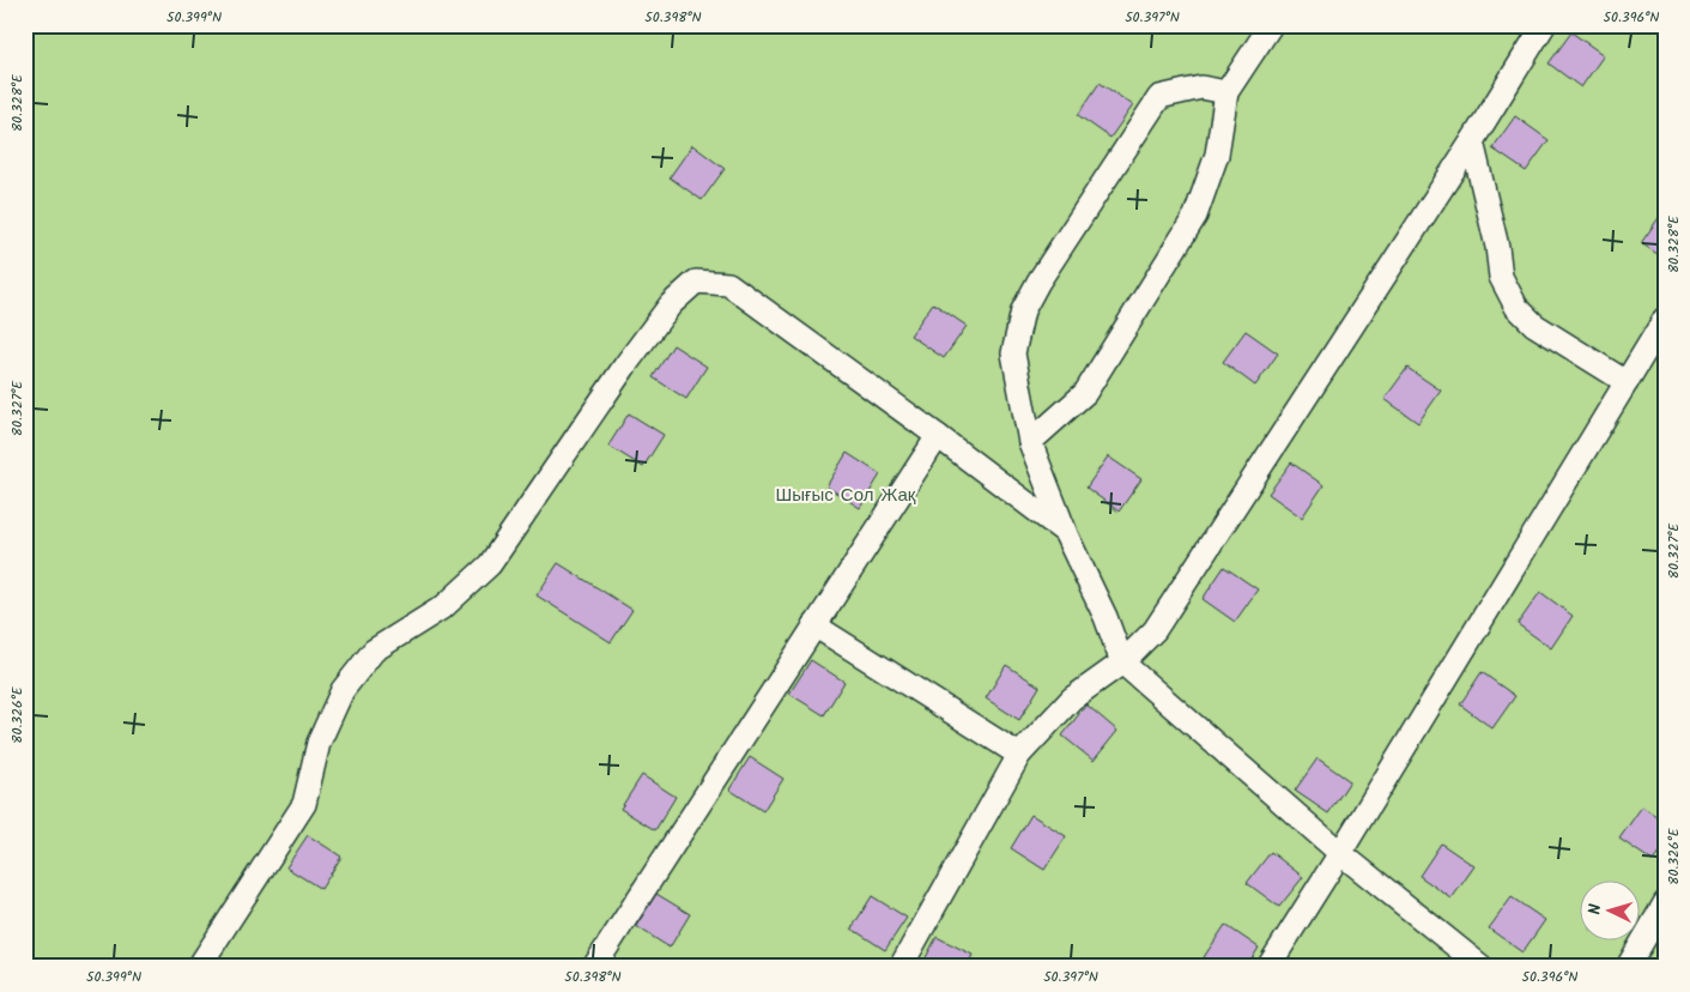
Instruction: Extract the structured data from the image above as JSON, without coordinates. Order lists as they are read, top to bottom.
{
  "parks": ["Шығыс Сол Жақ"],
  "north": "left",
  "coordinates": [
    "50.399°N",
    "50.398°N",
    "50.397°N",
    "50.396°N",
    "80.328°E",
    "80.327°E",
    "80.326°E"
  ]
}
